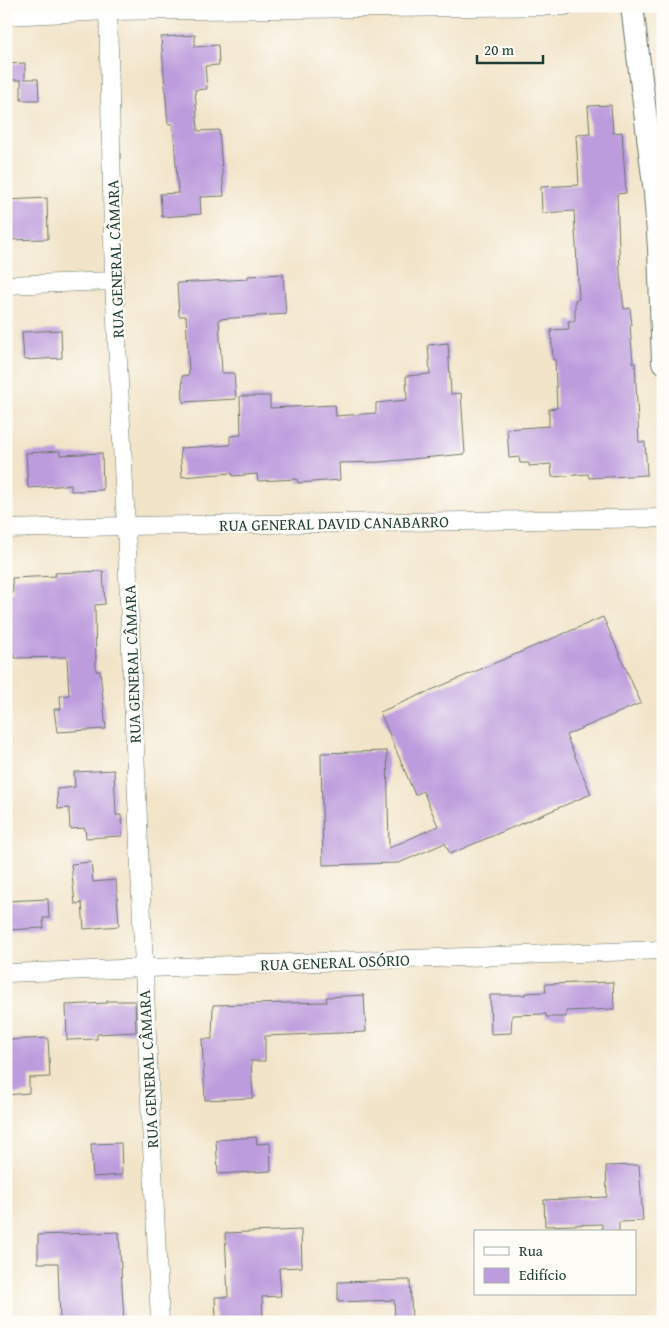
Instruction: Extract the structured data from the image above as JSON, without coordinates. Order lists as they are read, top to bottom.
{
  "streets": {
    "street": ["RUA GENERAL CÂMARA", "RUA GENERAL DAVID CANABARRO", "RUA GENERAL OSÓRIO"]
  },
  "crossings": [
    ["RUA GENERAL CÂMARA", "RUA GENERAL DAVID CANABARRO"],
    ["RUA GENERAL CÂMARA", "RUA GENERAL OSÓRIO"]
  ],
  "legend": ["Rua", "Edifício"],
  "scale_bar": "20 m"
}
